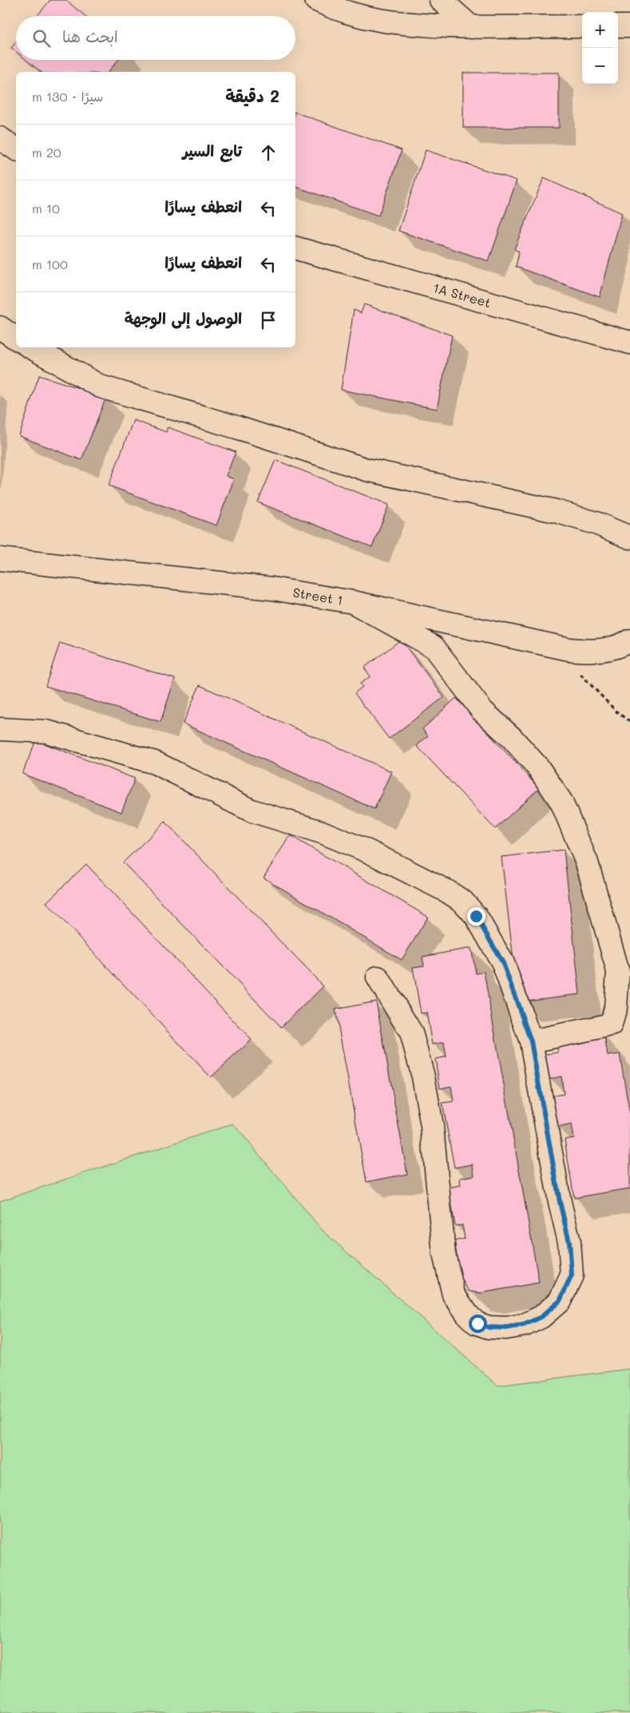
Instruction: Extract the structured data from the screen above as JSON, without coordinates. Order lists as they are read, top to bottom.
{
  "streets": {
    "street": ["1A Street", "Street 1"]
  },
  "page": {
    "map_buttons": ["+", "−"],
    "search": "ابحث هنا",
    "heading": ["2 دقيقة", "سيرًا · 130 m"],
    "list": [
      ["تابع السير", "20 m"],
      ["انعطف يسارًا", "10 m"],
      ["انعطف يسارًا", "100 m"],
      "الوصول إلى الوجهة"
    ]
  }
}
